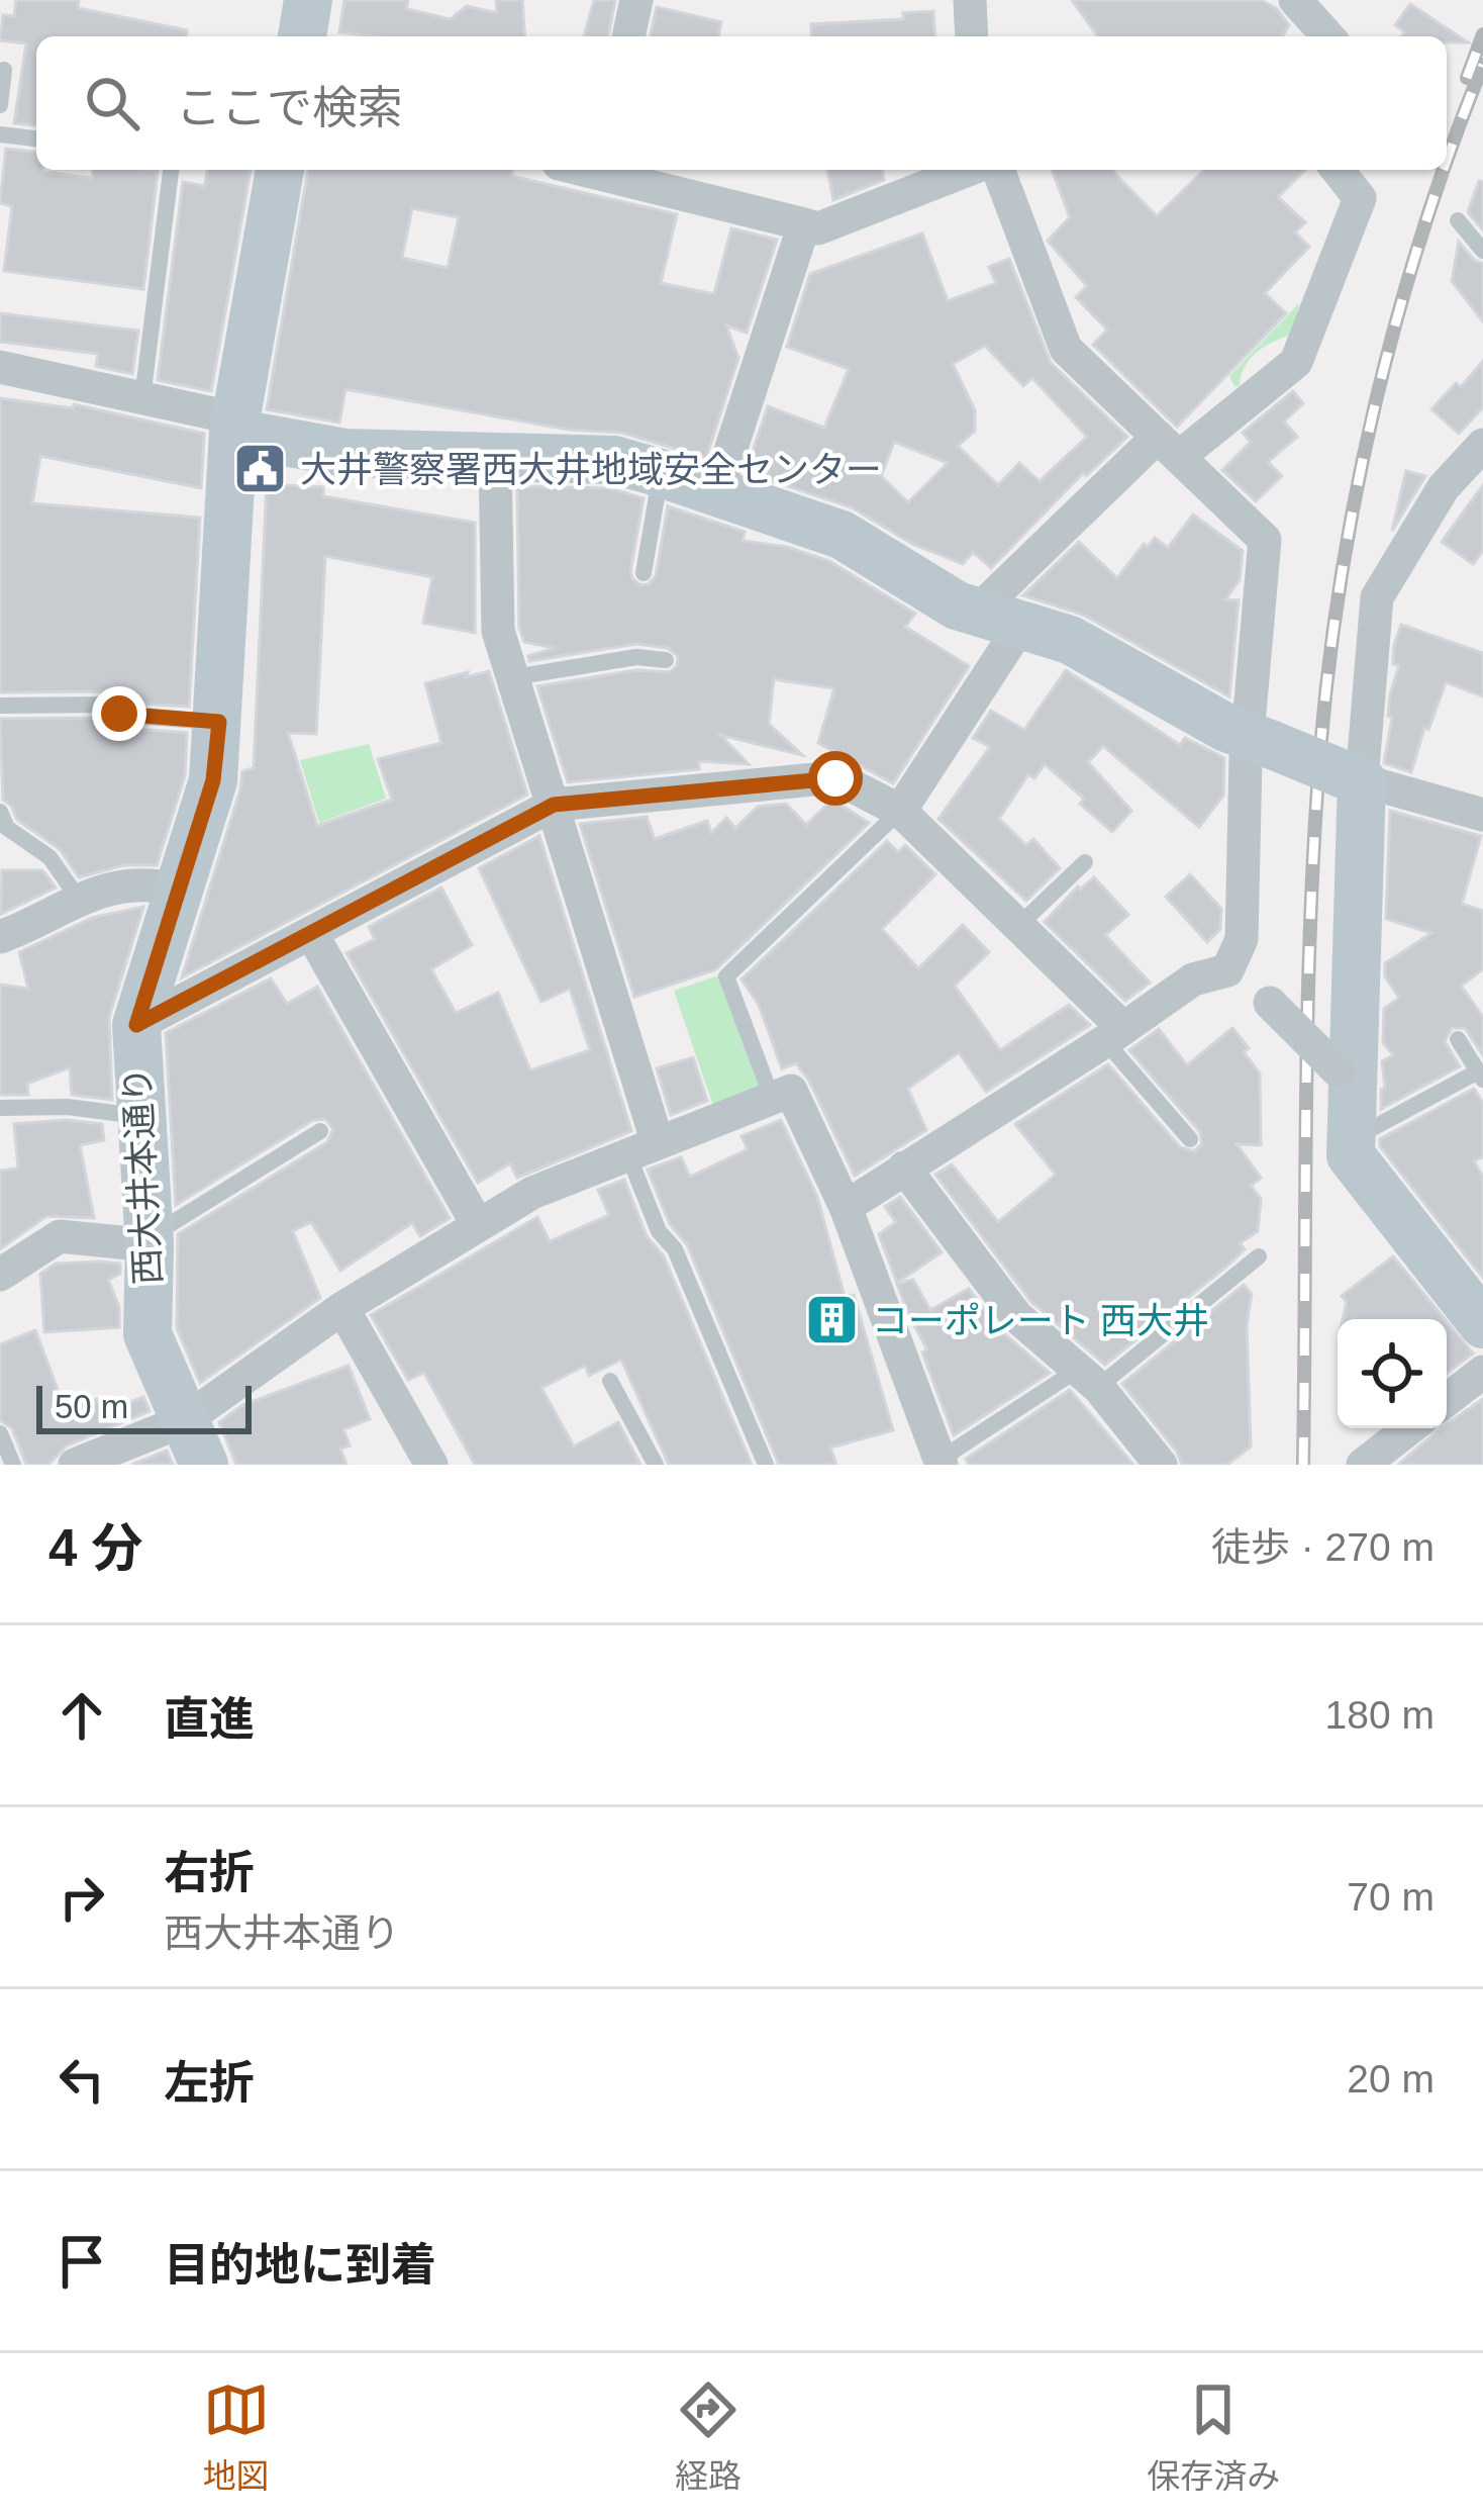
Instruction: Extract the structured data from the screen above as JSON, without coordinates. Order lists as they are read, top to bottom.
{
  "streets": {
    "street": ["西大井本通り"]
  },
  "places": {
    "public building": ["大井警察署西大井地域安全センター"],
    "building": ["コーポレート 西大井"]
  },
  "scale_bar": "50 m",
  "page": {
    "search": "ここで検索",
    "scale": "50 m",
    "heading": ["4 分", "徒歩 · 270 m"],
    "list": [
      ["直進", "180 m"],
      ["右折", "西大井本通り", "70 m"],
      ["左折", "20 m"],
      "目的地に到着"
    ],
    "nav": ["地図", "経路", "保存済み"]
  }
}
